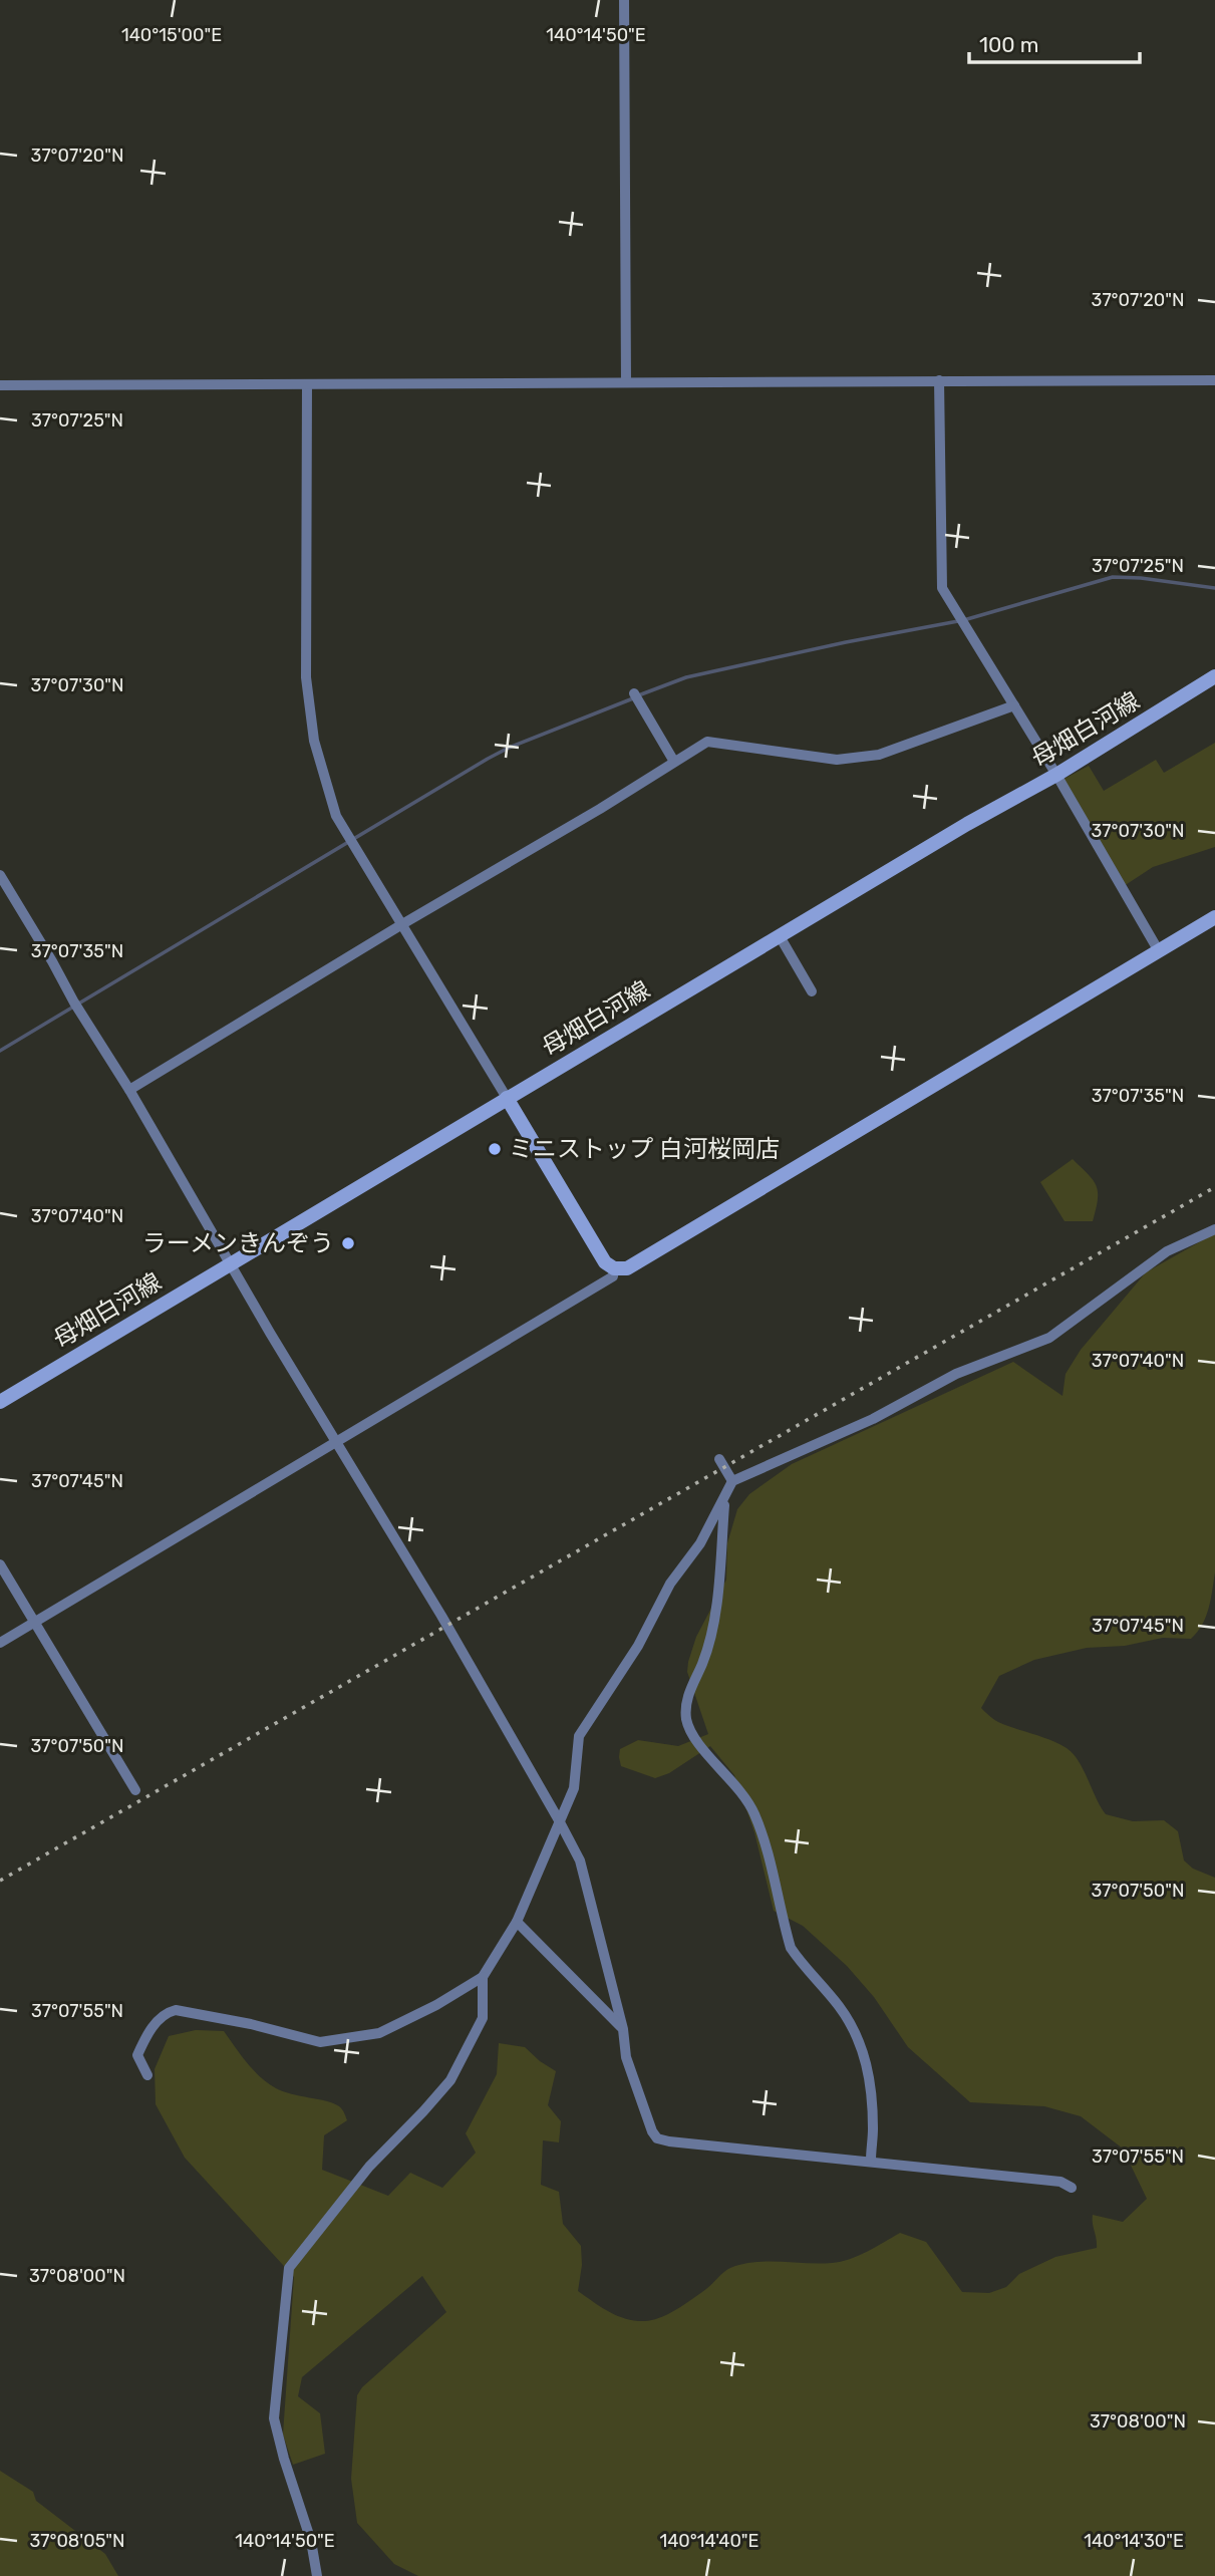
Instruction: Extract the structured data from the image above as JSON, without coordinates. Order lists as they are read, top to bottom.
{
  "streets": {
    "main road": ["母畑白河線"]
  },
  "places": ["ミニストップ 白河桜岡店", "ラーメンきんぞう"],
  "scale_bar": "100 m",
  "coordinates": [
    "140°15'00\"E",
    "140°14'50\"E",
    "37°07'20\"N",
    "37°07'25\"N",
    "37°07'30\"N",
    "37°07'35\"N",
    "37°07'40\"N",
    "37°07'45\"N",
    "37°07'50\"N",
    "37°07'55\"N",
    "37°08'00\"N",
    "140°14'40\"E",
    "140°14'30\"E",
    "37°08'05\"N"
  ]
}
